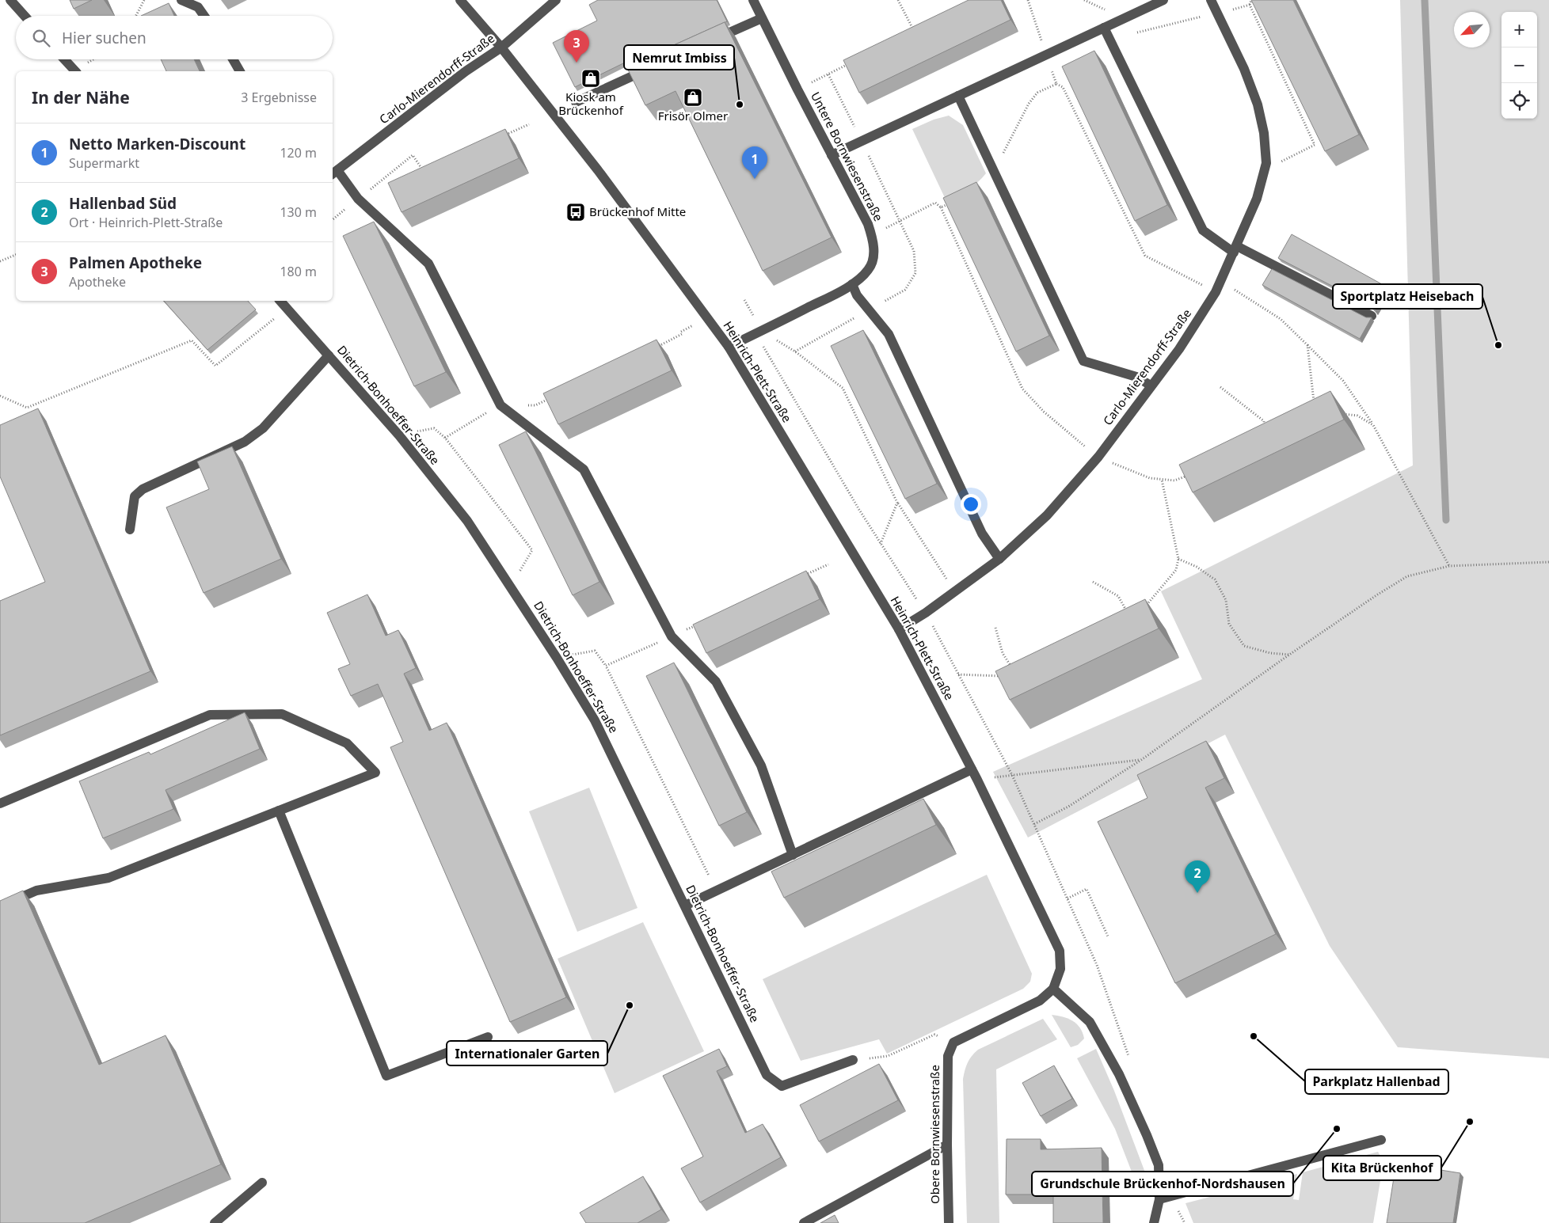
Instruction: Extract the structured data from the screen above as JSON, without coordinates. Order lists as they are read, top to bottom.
{
  "streets": {
    "street": [
      "Carlo-Mierendorff-Straße",
      "Untere Bornwiesenstraße",
      "Heinrich-Plett-Straße",
      "Dietrich-Bonhoeffer-Straße",
      "Obere Bornwiesenstraße"
    ]
  },
  "crossings": [
    ["Carlo-Mierendorff-Straße", "Heinrich-Plett-Straße"],
    ["Untere Bornwiesenstraße", "Heinrich-Plett-Straße"]
  ],
  "places": {
    "shop": ["Kiosk am Brückenhof", "Frisör Olmer"],
    "other": [
      "Nemrut Imbiss",
      "Sportplatz Heisebach",
      "Internationaler Garten",
      "Parkplatz Hallenbad",
      "Kita Brückenhof",
      "Grundschule Brückenhof-Nordshausen"
    ],
    "bus stop": ["Brückenhof Mitte"]
  },
  "north": "bottom left",
  "page": {
    "map_buttons": ["+", "−"],
    "search": "Hier suchen",
    "pins": ["3", "1", "2"],
    "heading": ["In der Nähe", "3 Ergebnisse"],
    "list": [
      {
        "mark": "1",
        "name": "Netto Marken-Discount",
        "note": "Supermarkt",
        "value": "120 m"
      },
      {
        "mark": "2",
        "name": "Hallenbad Süd",
        "note": "Ort · Heinrich-Plett-Straße",
        "value": "130 m"
      },
      {
        "mark": "3",
        "name": "Palmen Apotheke",
        "note": "Apotheke",
        "value": "180 m"
      }
    ]
  }
}
